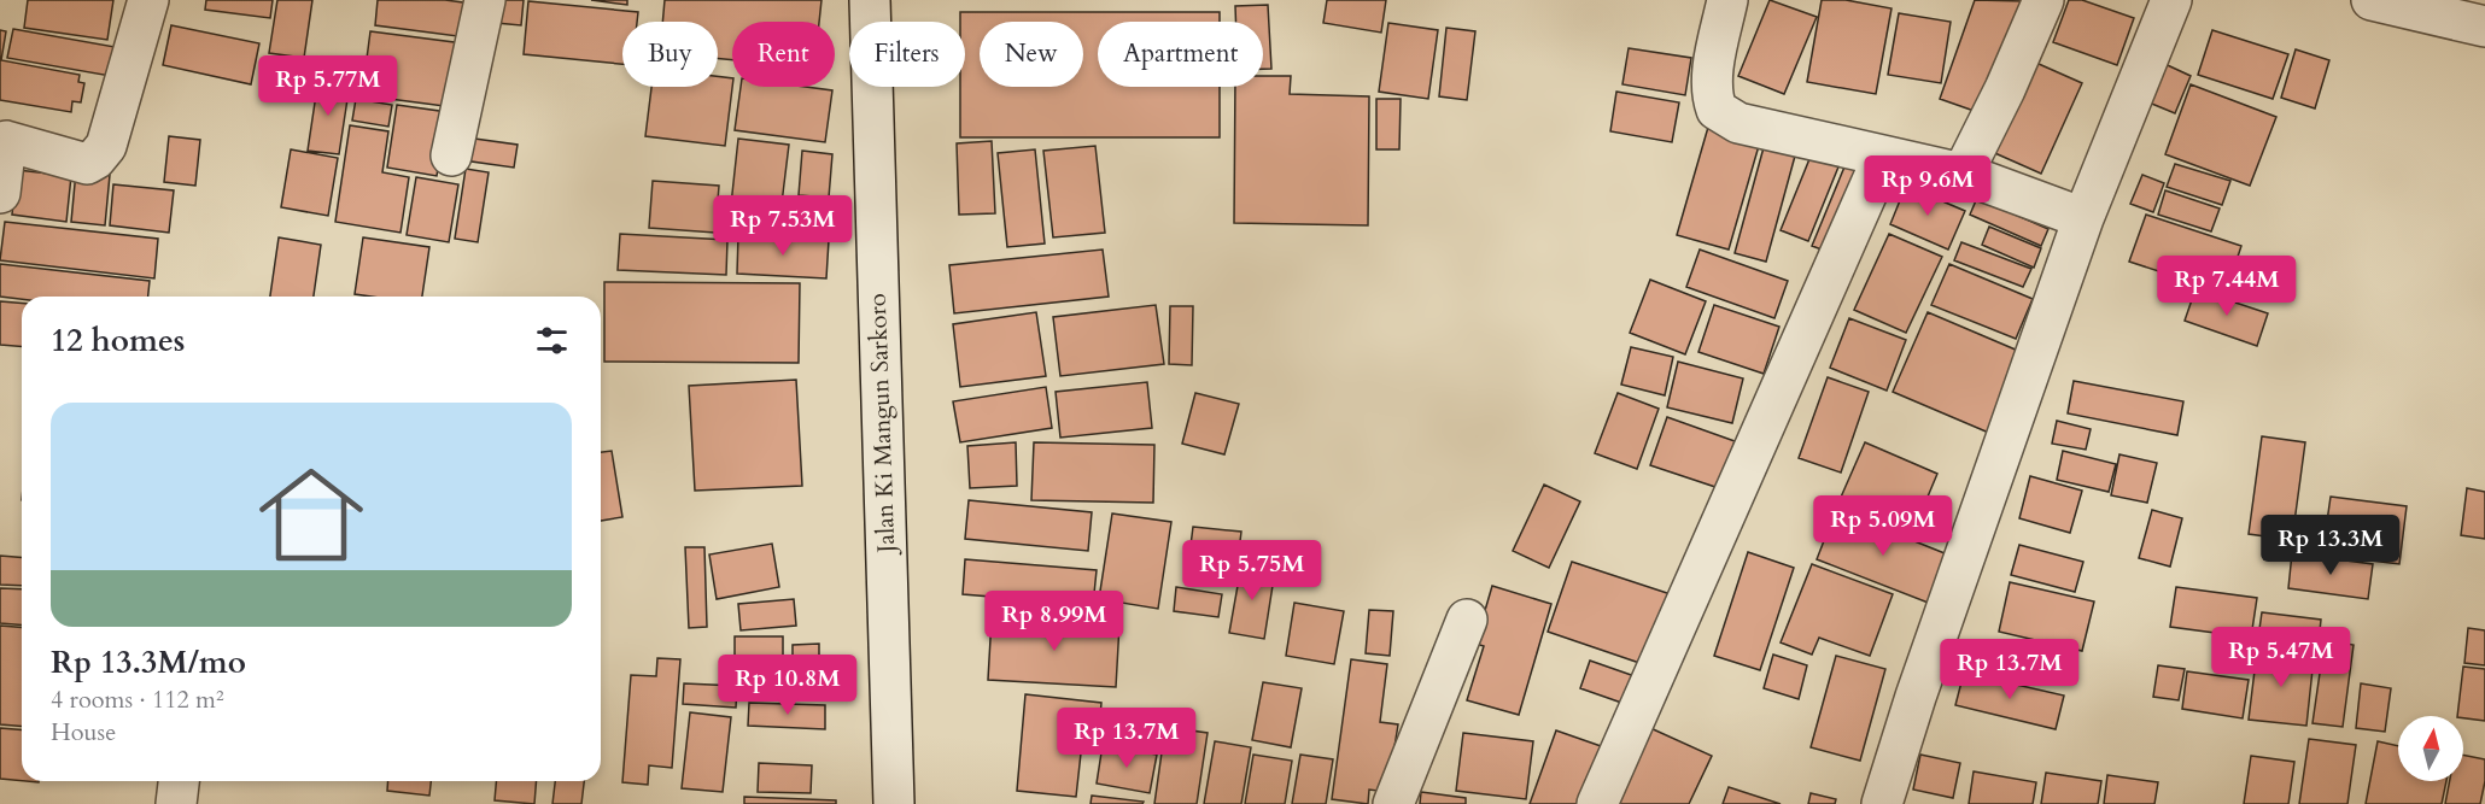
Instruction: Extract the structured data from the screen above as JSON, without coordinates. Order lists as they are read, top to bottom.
{
  "streets": {
    "street": ["Jalan Ki Mangun Sarkoro"]
  },
  "north": "top",
  "page": {
    "chip": [
      "Buy",
      "Rent",
      "Filters",
      "New",
      "Apartment"
    ],
    "price": [
      "Rp 5.77M",
      "Rp 9.6M",
      "Rp 7.53M",
      "Rp 7.44M",
      "Rp 5.09M",
      "Rp 13.3M",
      "Rp 5.75M",
      "Rp 8.99M",
      "Rp 5.47M",
      "Rp 13.7M",
      "Rp 10.8M",
      "Rp 13.7M"
    ],
    "heading": "12 homes",
    "list": [
      {
        "name": "Rp 13.3M/mo",
        "note": "4 rooms · 112 m² · House"
      }
    ]
  }
}
